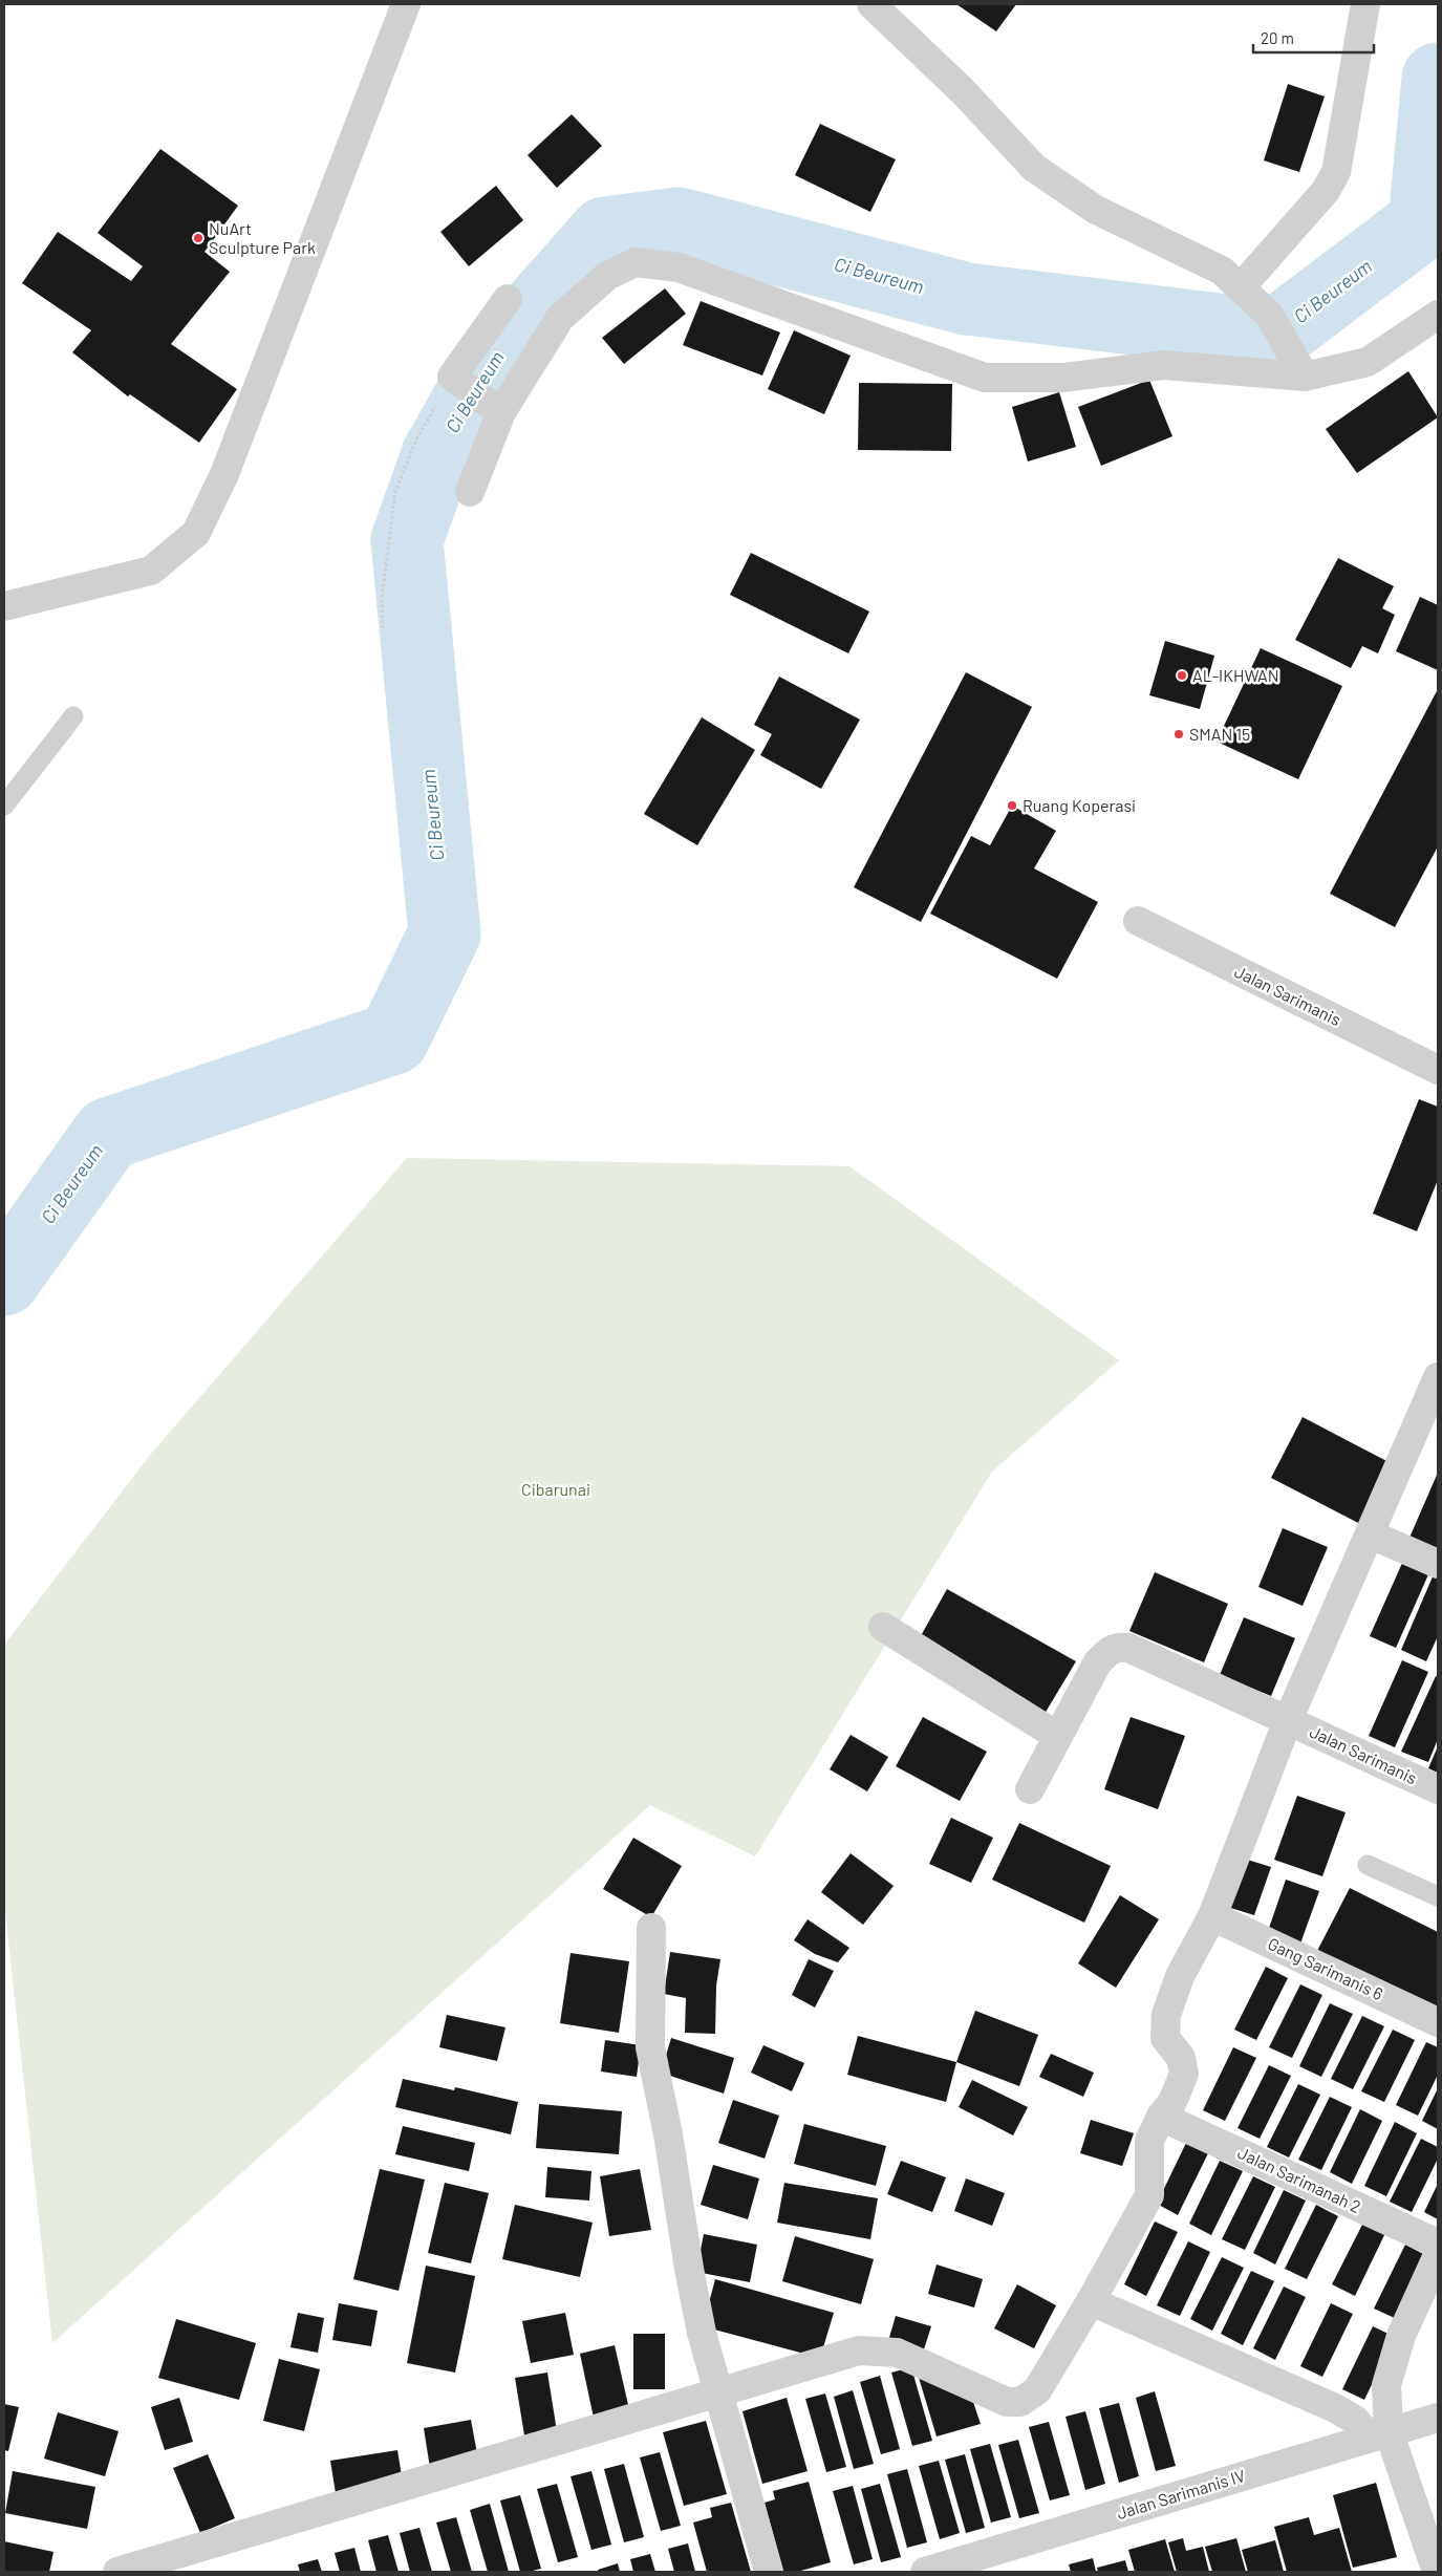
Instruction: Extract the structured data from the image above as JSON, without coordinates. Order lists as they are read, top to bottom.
{
  "streets": {
    "street": [
      "Jalan Sarimanis",
      "Gang Sarimanis 6",
      "Jalan Sarimanah 2",
      "Jalan Sarimanis IV"
    ]
  },
  "water": ["Ci Beureum"],
  "parks": ["Cibarunai"],
  "places": [
    "NuArt Sculpture Park",
    "AL-IKHWAN",
    "SMAN 15",
    "Ruang Koperasi"
  ],
  "scale_bar": "20 m"
}
